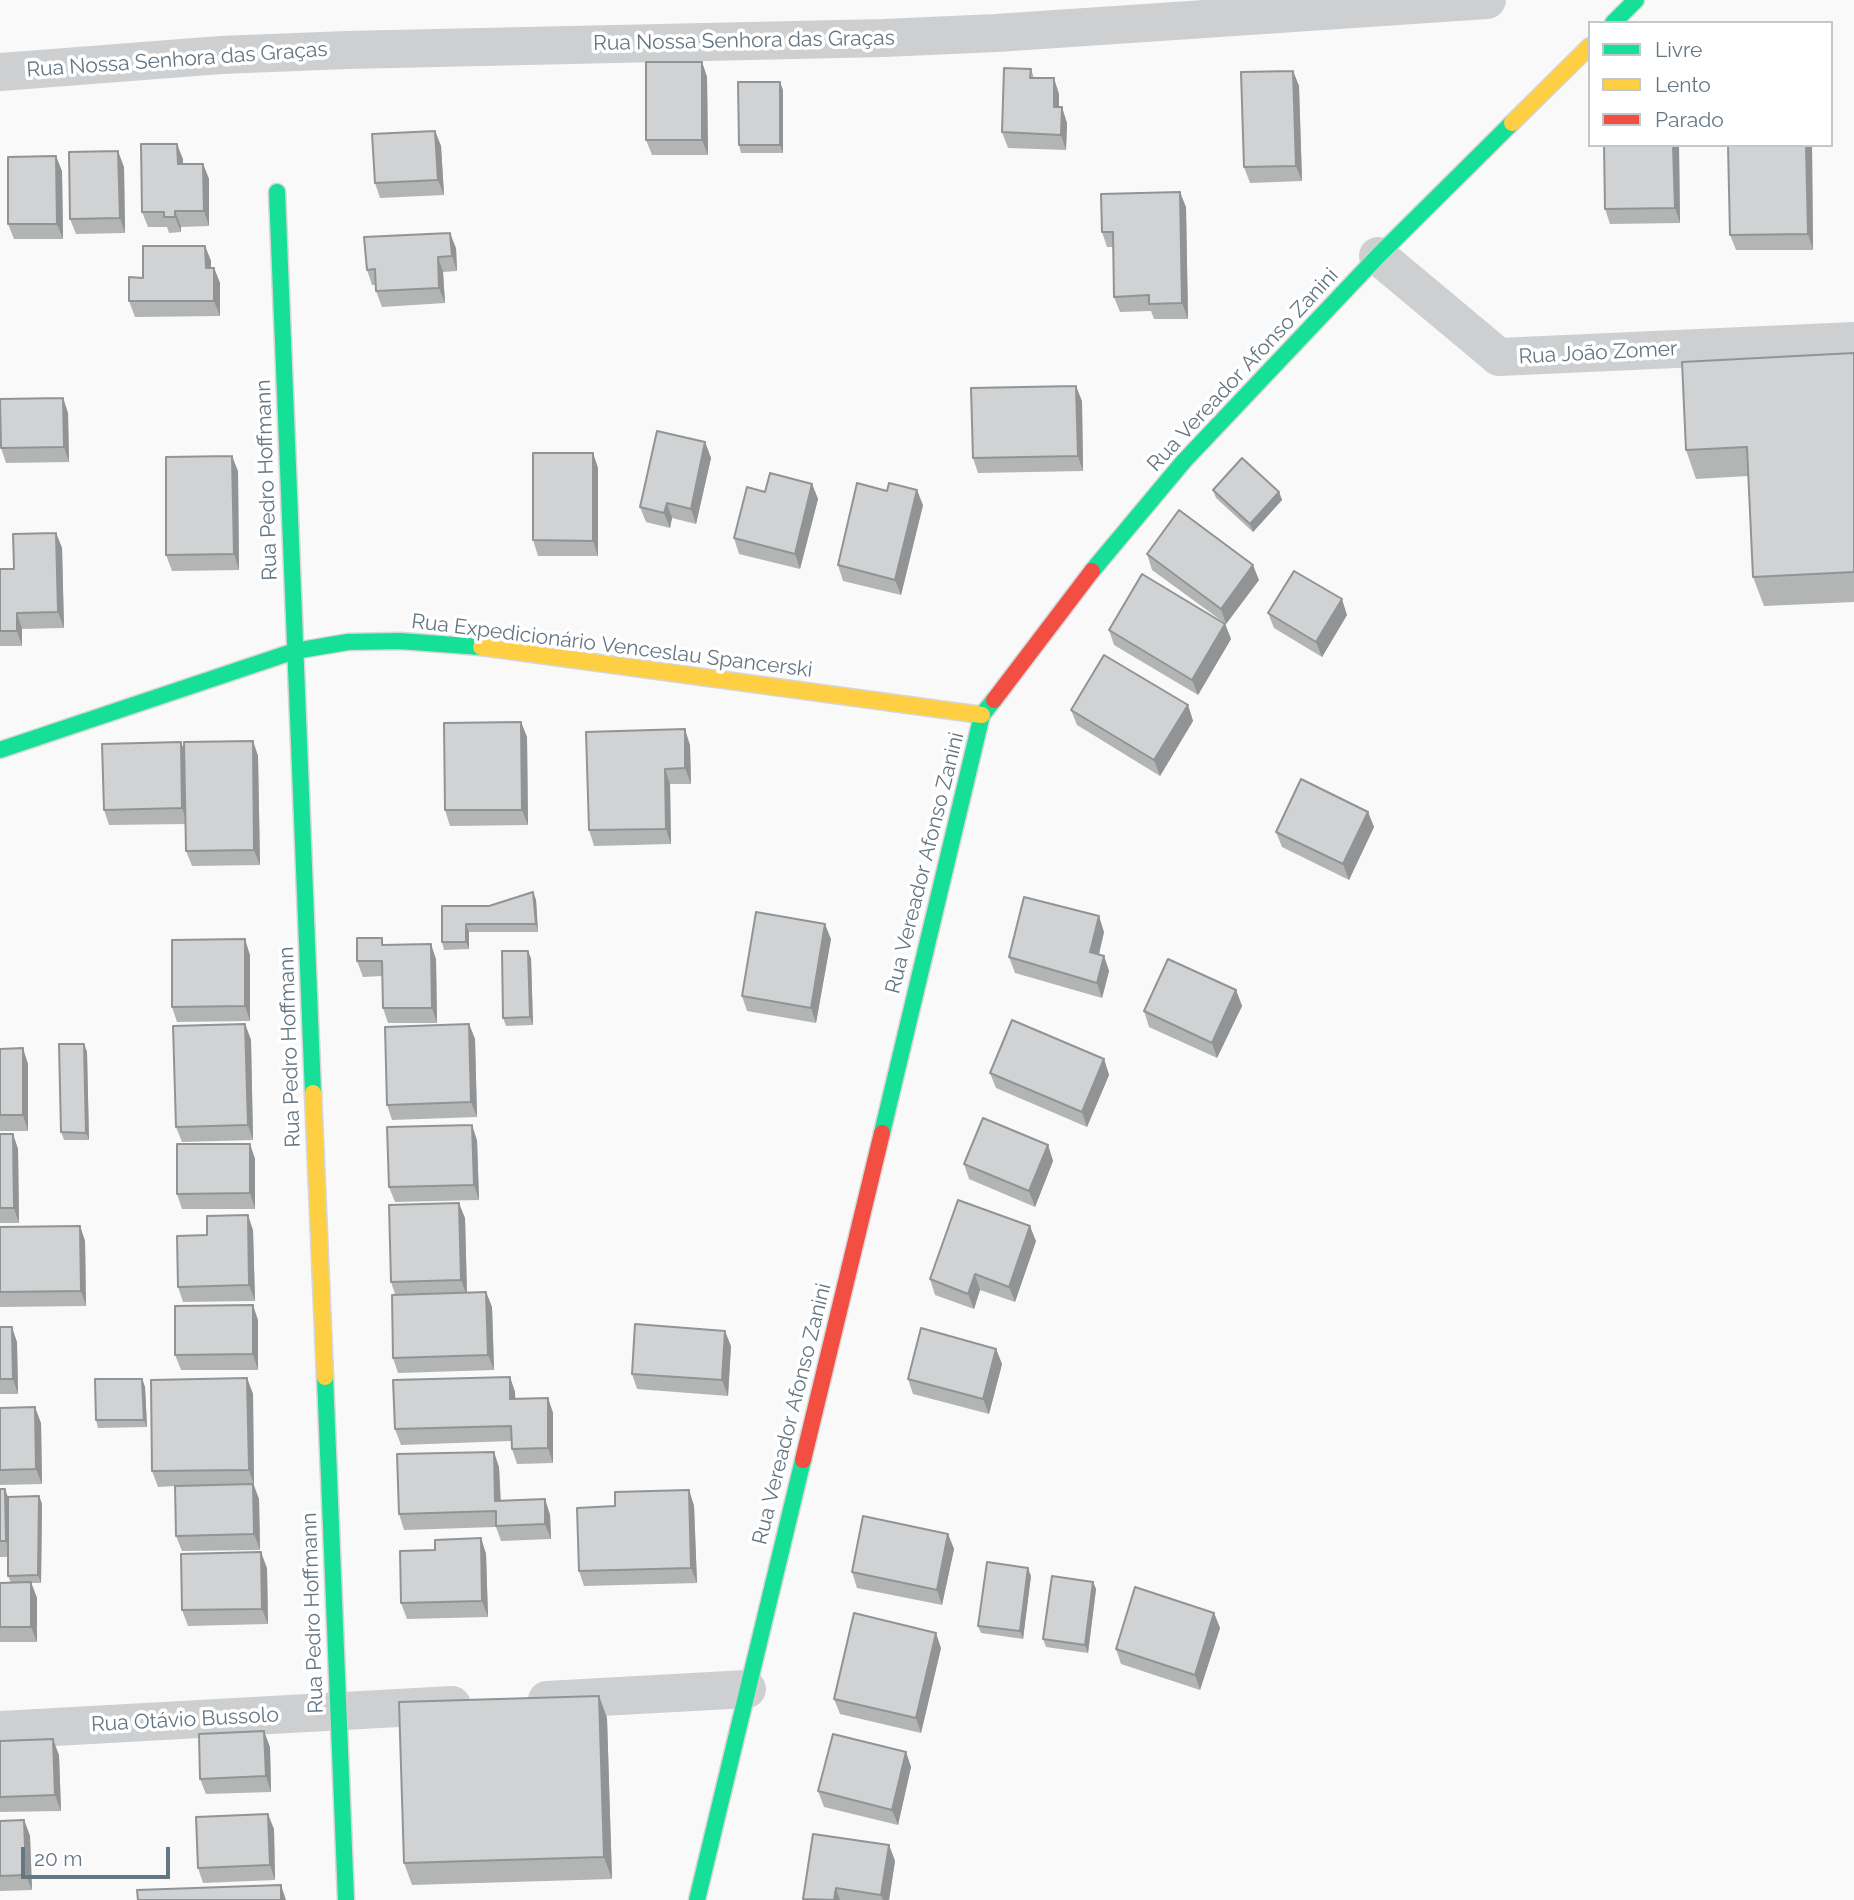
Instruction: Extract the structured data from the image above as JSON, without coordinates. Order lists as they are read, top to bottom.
{
  "streets": {
    "street": [
      "Rua Nossa Senhora das Graças",
      "Rua João Zomer",
      "Rua Vereador Afonso Zanini",
      "Rua Pedro Hoffmann",
      "Rua Expedicionário Venceslau Spancerski",
      "Rua Otávio Bussolo"
    ]
  },
  "crossings": [
    ["Rua João Zomer", "Rua Vereador Afonso Zanini"],
    ["Rua Vereador Afonso Zanini", "Rua Expedicionário Venceslau Spancerski"],
    ["Rua Vereador Afonso Zanini", "Rua Otávio Bussolo"],
    ["Rua Pedro Hoffmann", "Rua Expedicionário Venceslau Spancerski"],
    ["Rua Pedro Hoffmann", "Rua Otávio Bussolo"]
  ],
  "legend": ["Livre", "Lento", "Parado"],
  "scale_bar": "20 m"
}
